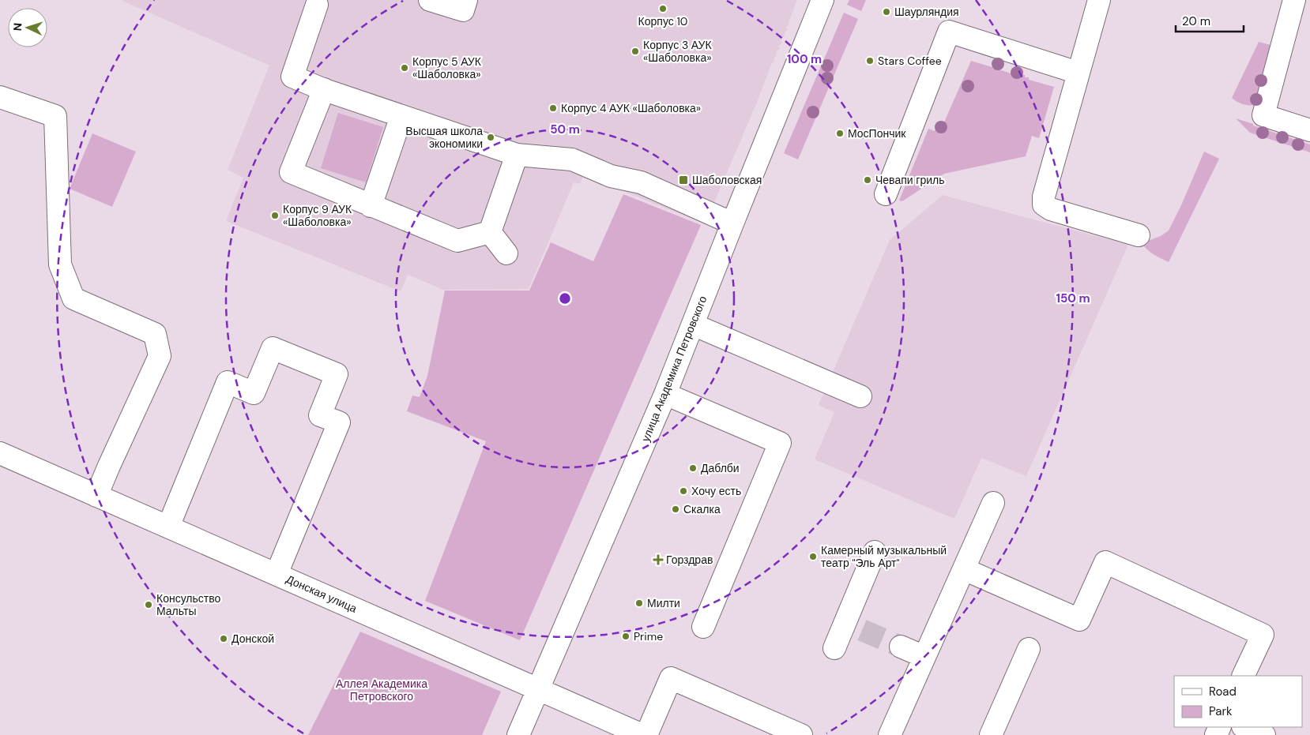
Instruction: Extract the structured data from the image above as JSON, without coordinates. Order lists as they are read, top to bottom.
{
  "streets": {
    "street": ["улица Академика Петровского", "Донская улица"]
  },
  "crossings": [
    ["улица Академика Петровского", "Донская улица"]
  ],
  "parks": ["Аллея Академика Петровского"],
  "places": {
    "other": [
      "Корпус 10",
      "Шаурляндия",
      "Корпус 3 АУК «Шаболовка»",
      "Stars Coffee",
      "Корпус 5 АУК «Шаболовка»",
      "Корпус 4 АУК «Шаболовка»",
      "МосПончик",
      "Высшая школа экономики",
      "Чевапи гриль",
      "Корпус 9 АУК «Шаболовка»",
      "Даблби",
      "Хочу есть",
      "Скалка",
      "Камерный музыкальный театр \"Эль Арт\"",
      "Милти",
      "Консульство Мальты",
      "Prime",
      "Донской"
    ],
    "transit": ["Шаболовская"],
    "health": ["Горздрав"]
  },
  "legend": ["Road", "Park"],
  "scale_bar": "20 m",
  "north": "left",
  "rings": ["100 m", "50 m", "150 m"]
}
